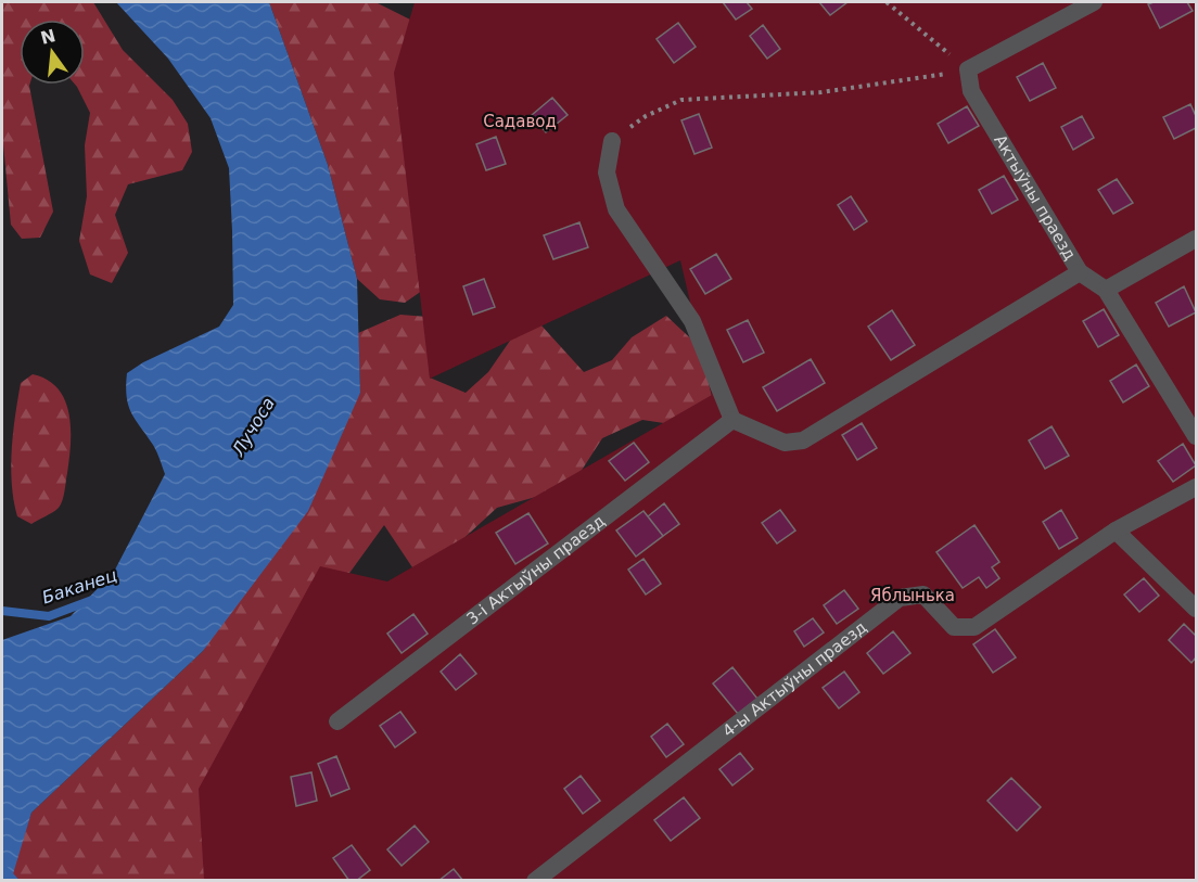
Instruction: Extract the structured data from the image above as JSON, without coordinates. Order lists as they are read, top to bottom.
{
  "streets": {
    "lane": ["Актыўны праезд", "3-і Актыўны праезд", "4-ы Актыўны праезд"]
  },
  "water": ["Лучоса", "Баканец"],
  "parks": ["Садавод", "Яблынька"],
  "north": "top"
}
